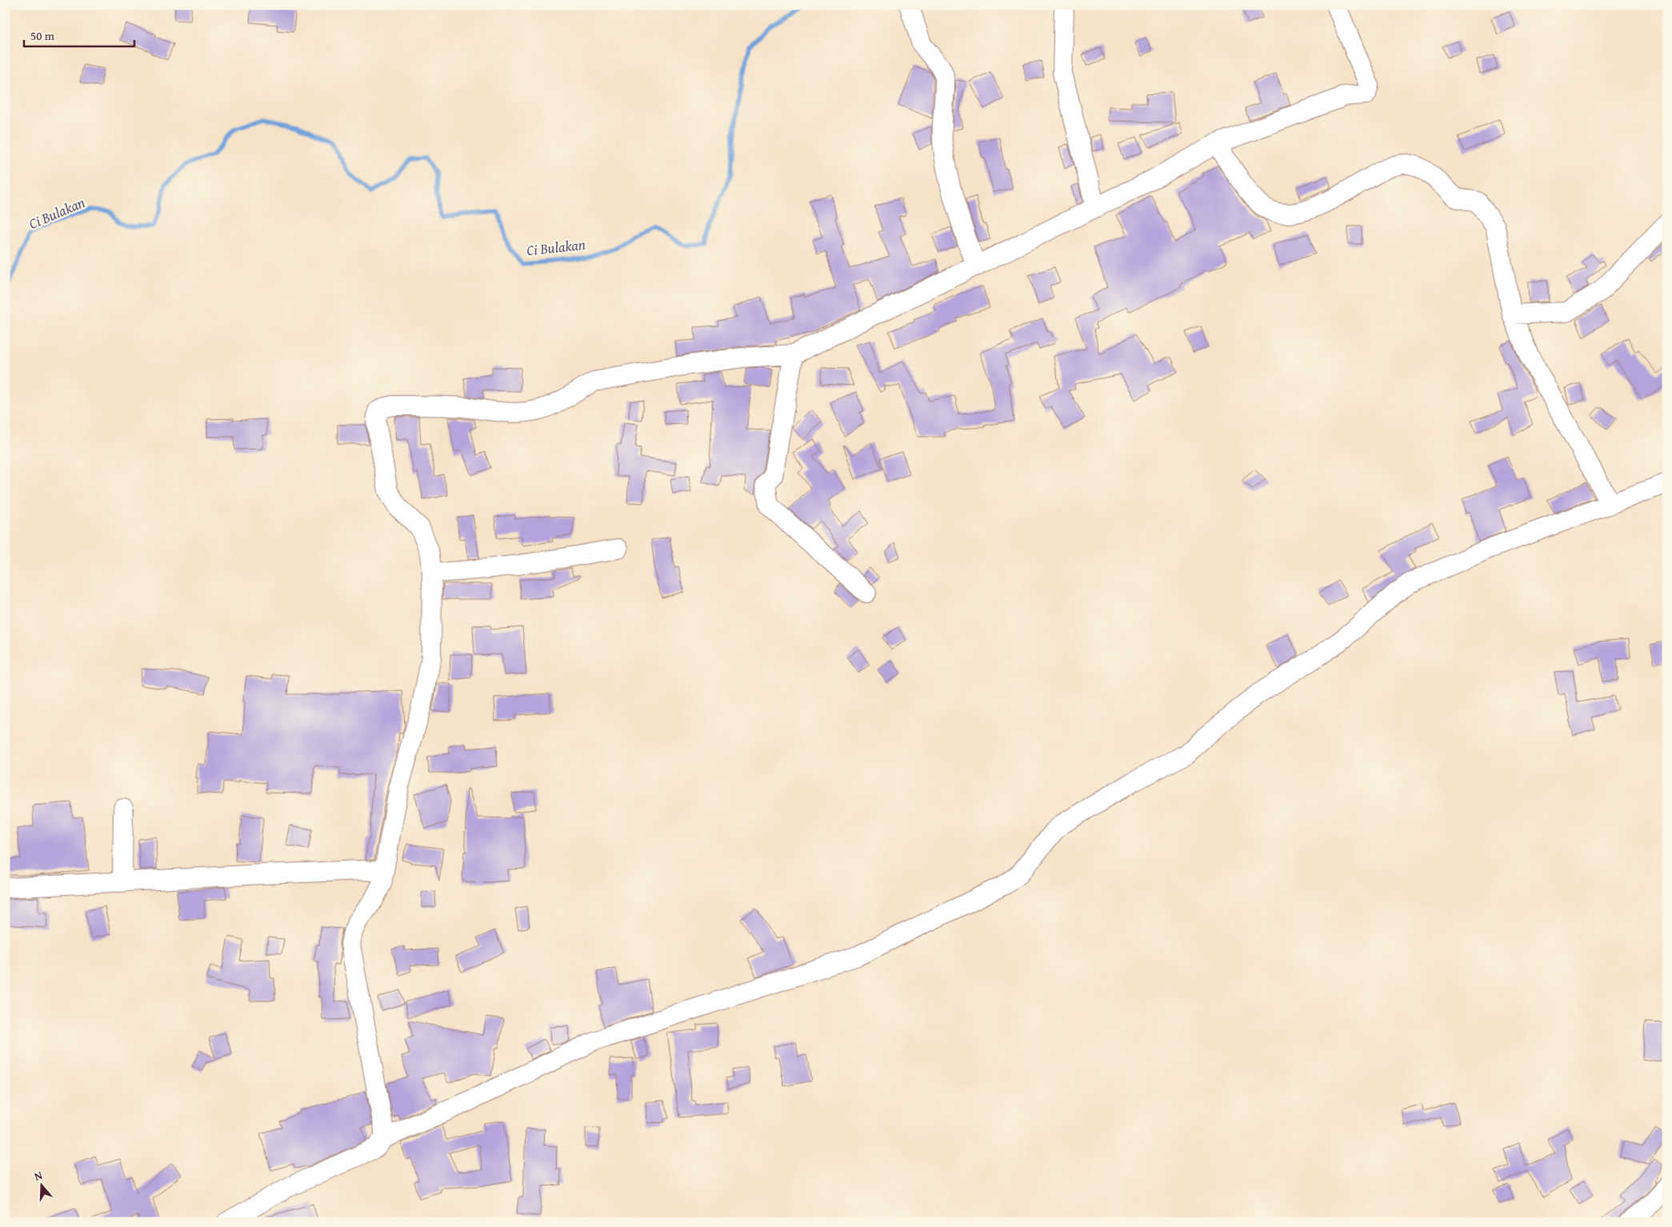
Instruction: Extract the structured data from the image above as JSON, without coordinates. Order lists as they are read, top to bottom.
{
  "water": ["Ci Bulakan"],
  "scale_bar": "50 m",
  "north": "top"
}
